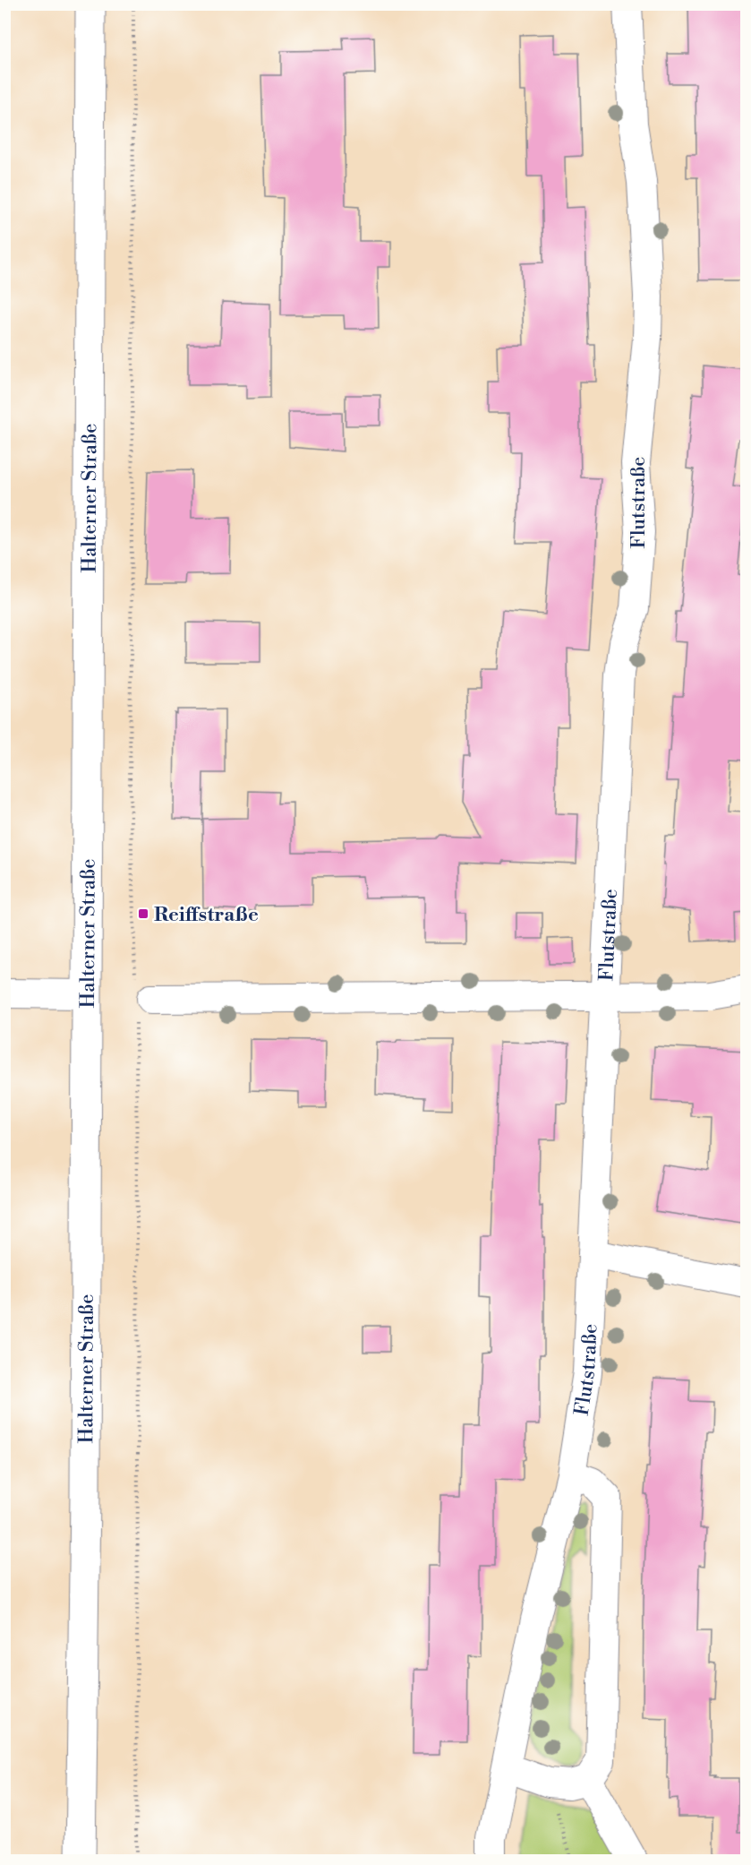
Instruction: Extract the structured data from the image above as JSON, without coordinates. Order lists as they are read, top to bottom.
{
  "streets": {
    "main road": ["Halterner Straße"],
    "street": ["Flutstraße"]
  },
  "places": {
    "transit": ["Reiffstraße"]
  }
}
